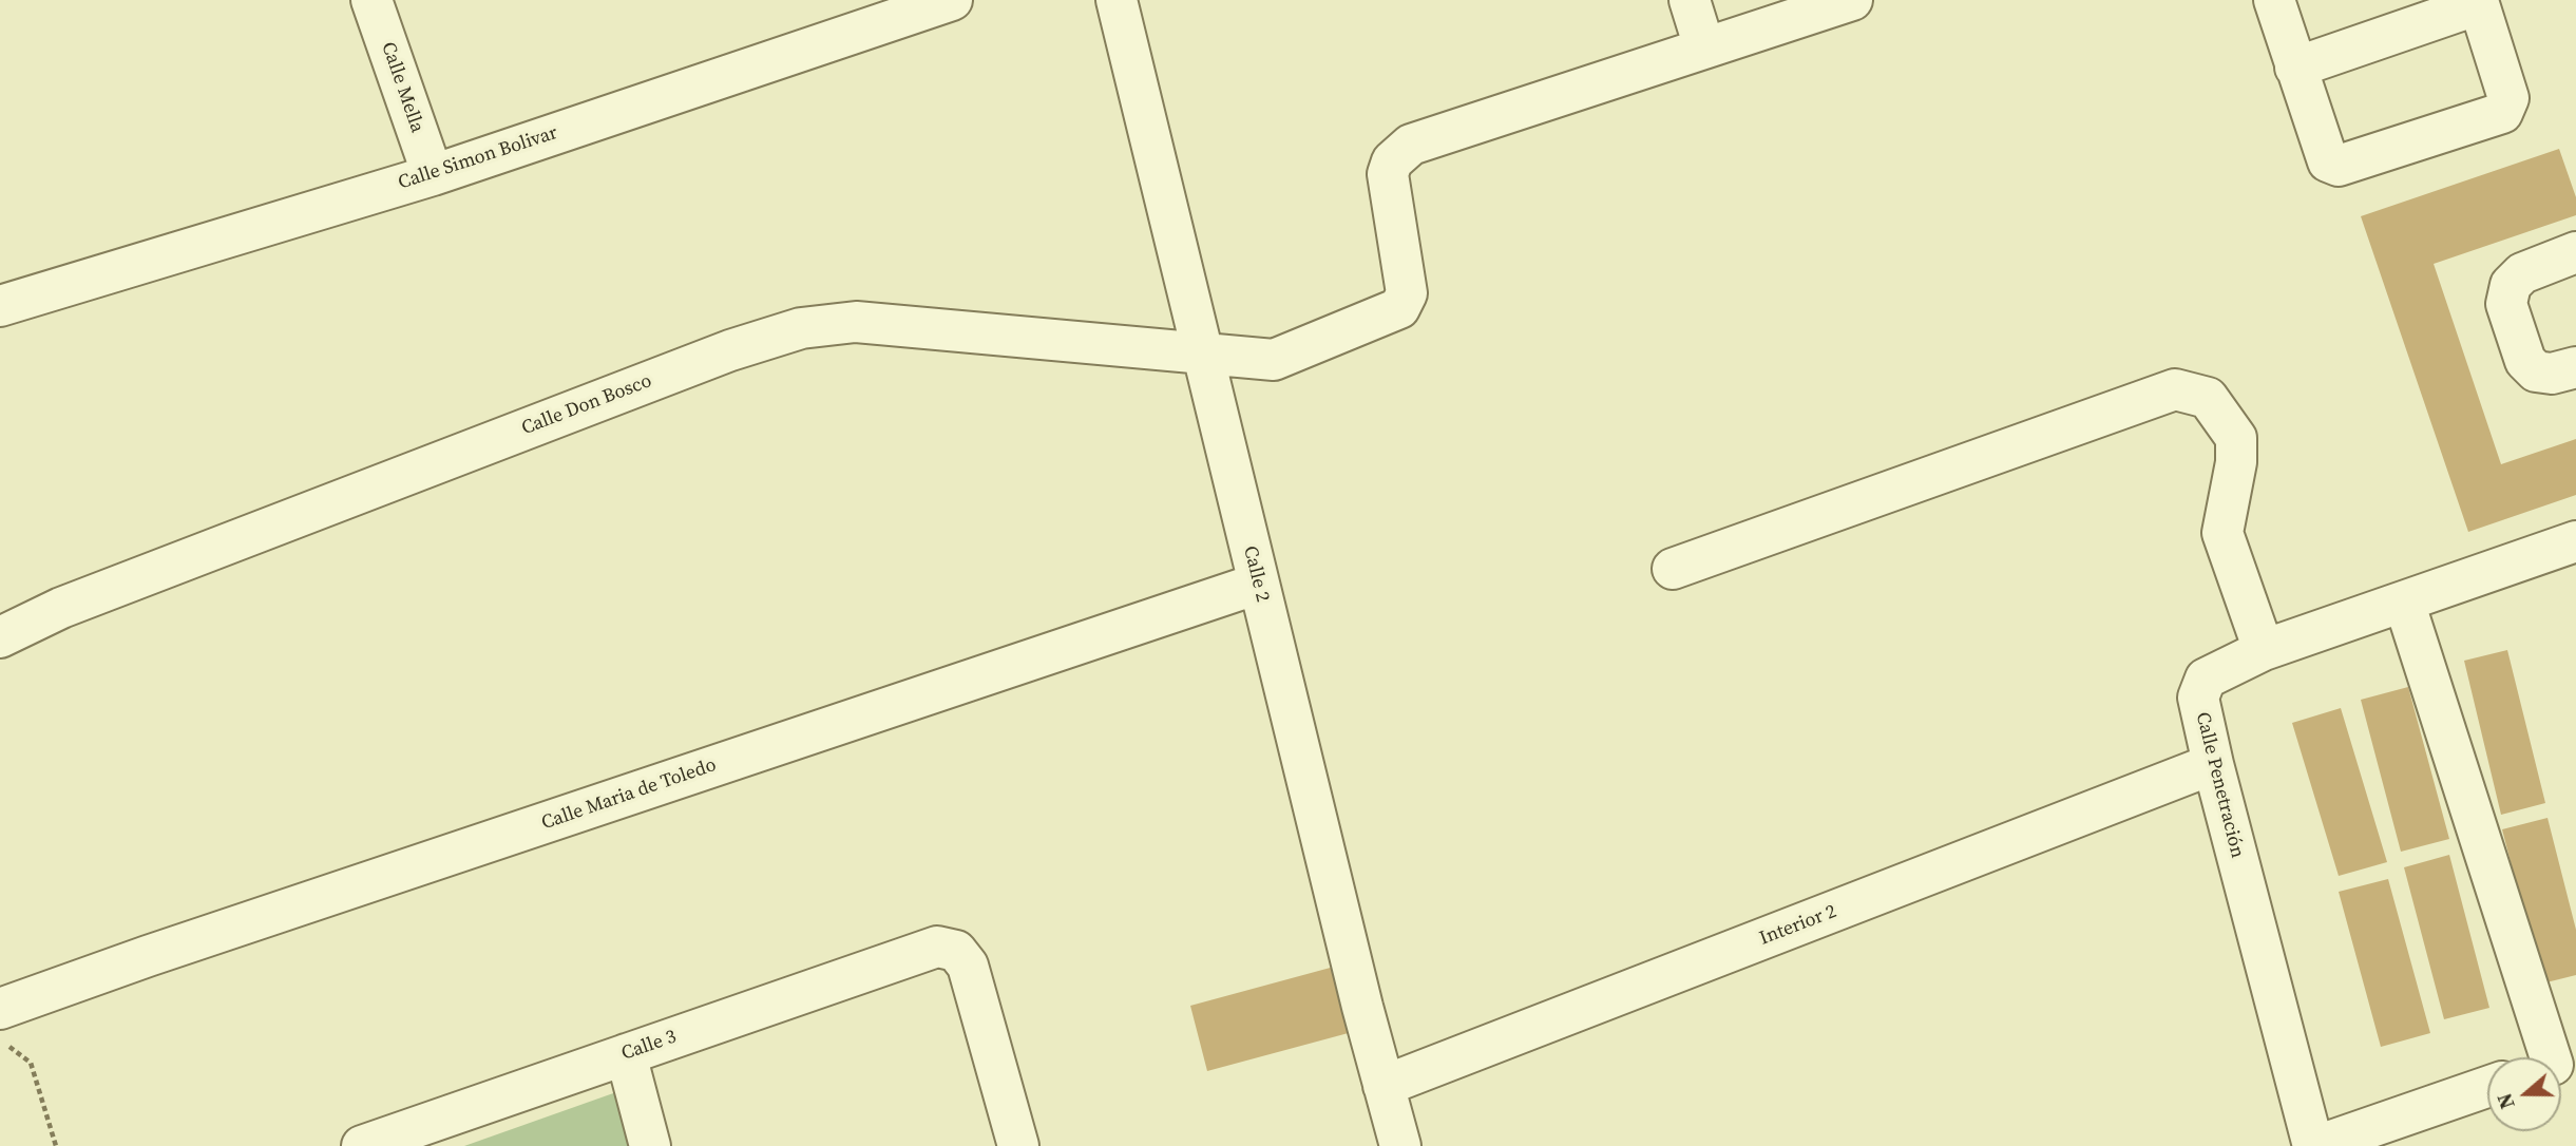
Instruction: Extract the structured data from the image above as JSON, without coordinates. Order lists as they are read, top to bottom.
{
  "streets": {
    "street": [
      "Calle Mella",
      "Calle Simon Bolivar",
      "Calle Don Bosco",
      "Calle 2",
      "Calle Penetración",
      "Calle Maria de Toledo",
      "Interior 2",
      "Calle 3"
    ]
  },
  "crossings": [
    ["Calle Mella", "Calle Simon Bolivar"],
    ["Calle Don Bosco", "Calle 2"],
    ["Calle 2", "Calle Maria de Toledo"],
    ["Calle 2", "Interior 2"],
    ["Calle Penetración", "Interior 2"]
  ],
  "north": "left"
}
